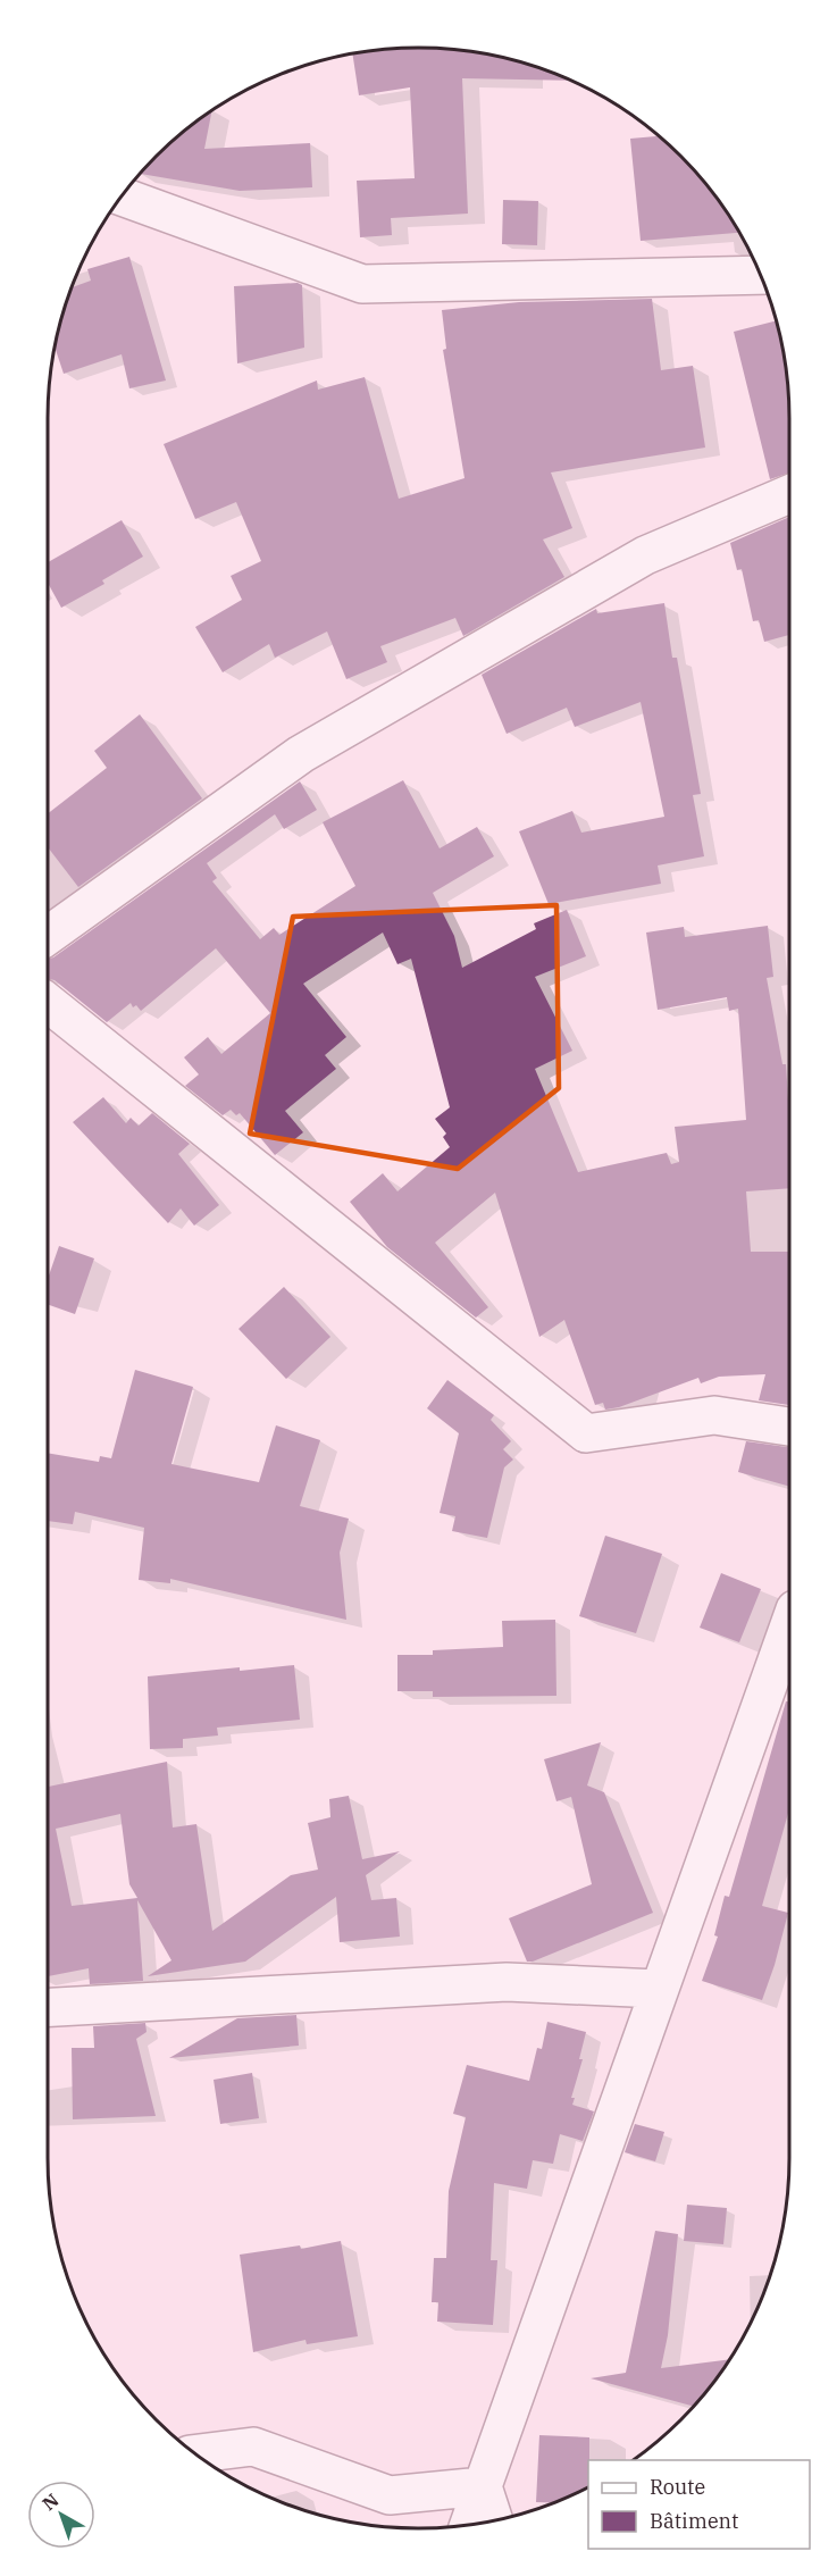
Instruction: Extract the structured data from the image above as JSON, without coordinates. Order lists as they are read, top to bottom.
{
  "legend": ["Route", "Bâtiment"],
  "north": "top left"
}
